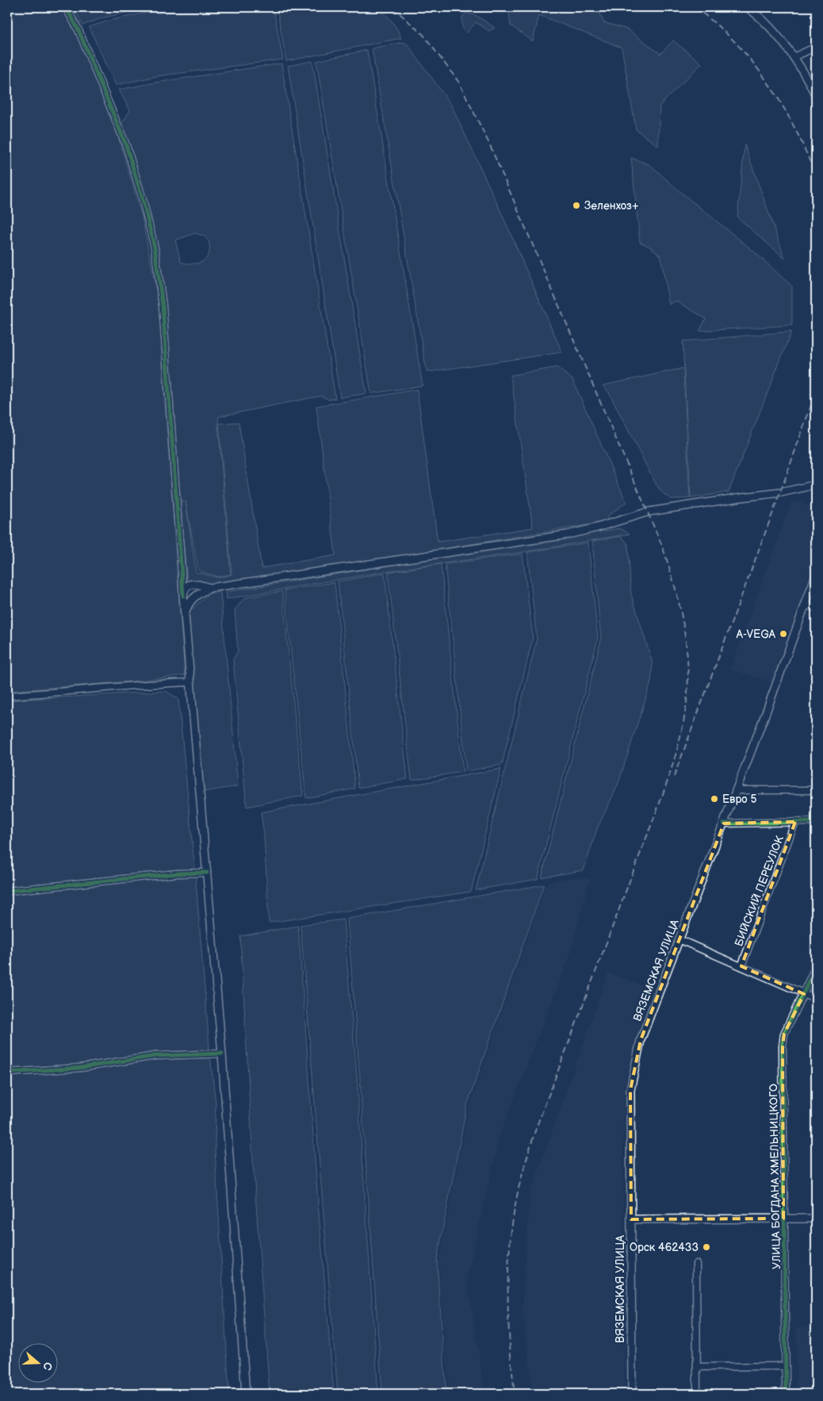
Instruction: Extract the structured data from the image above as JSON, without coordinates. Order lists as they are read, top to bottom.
{
  "streets": {
    "main road": ["ВЯЗЕМСКАЯ УЛИЦА"],
    "street": ["БИЙСКИЙ ПЕРЕУЛОК", "УЛИЦА БОГДАНА ХМЕЛЬНИЦКОГО"]
  },
  "places": [
    "Зеленхоз+",
    "A-VEGA",
    "Евро 5",
    "Орск 462433"
  ],
  "north": "right"
}
